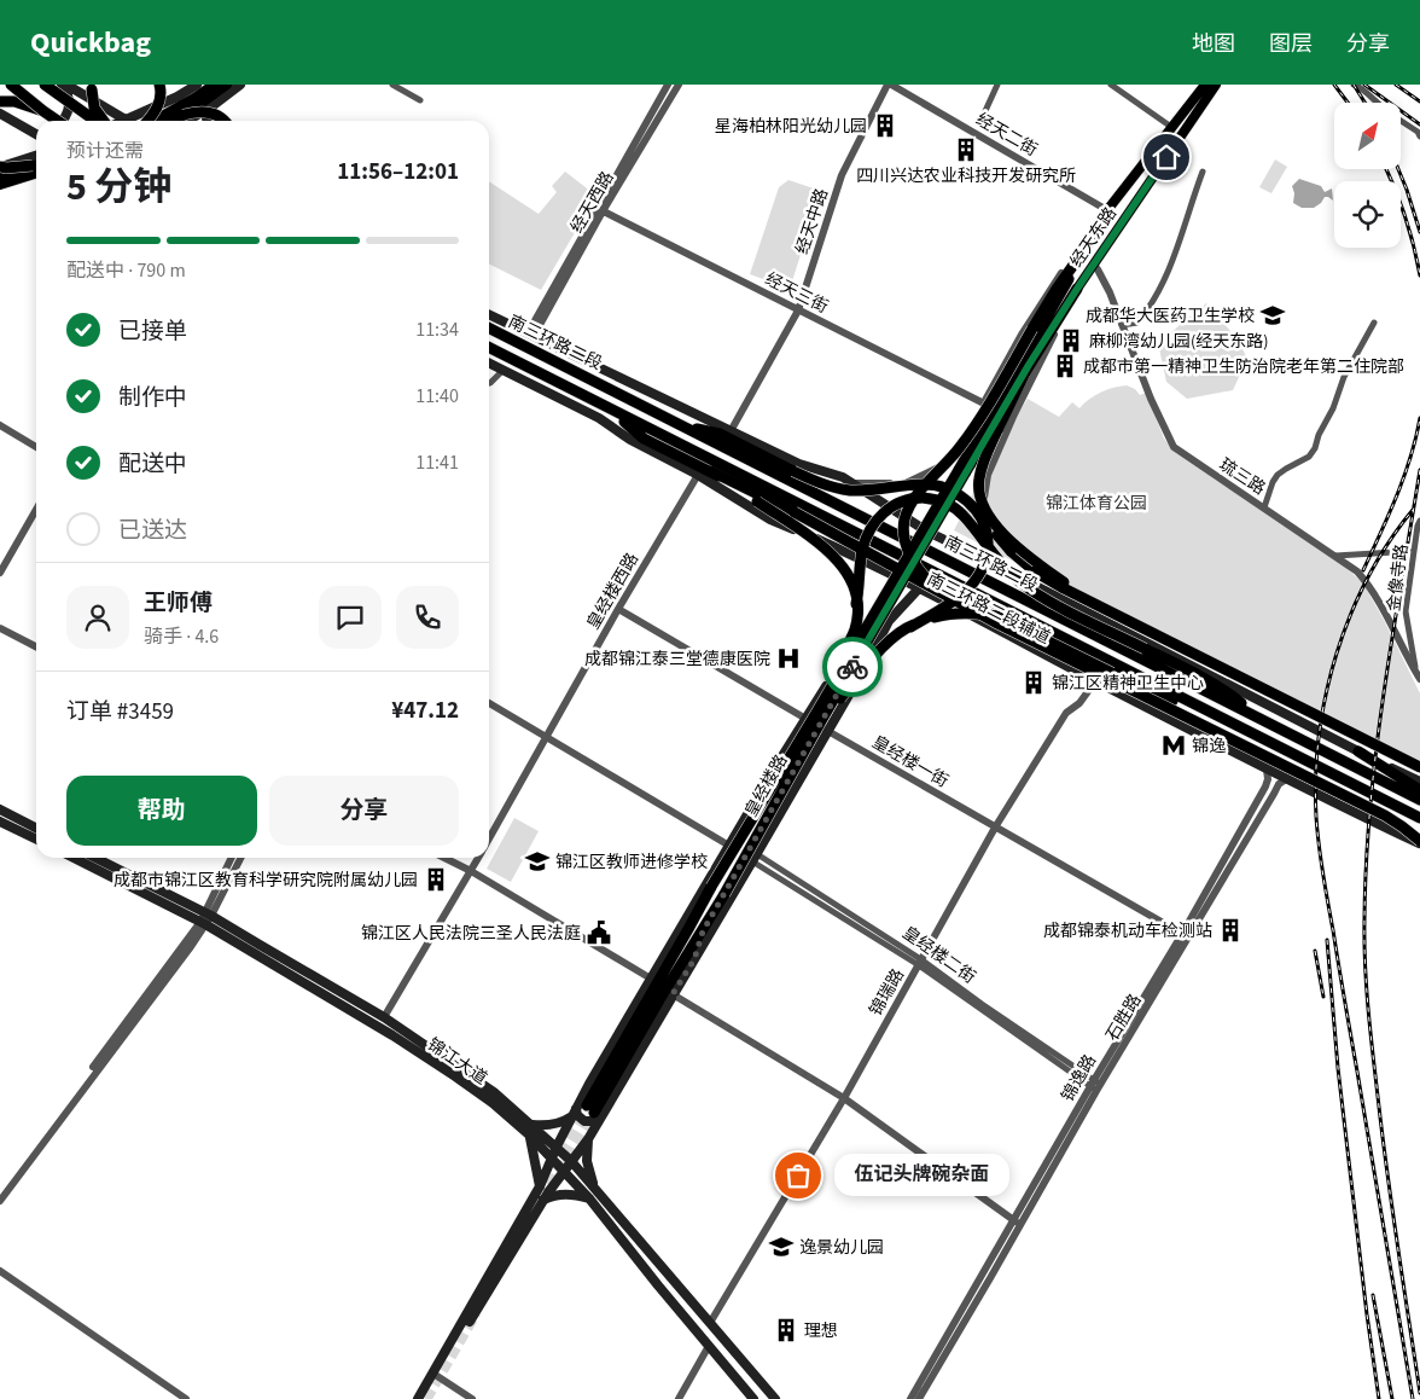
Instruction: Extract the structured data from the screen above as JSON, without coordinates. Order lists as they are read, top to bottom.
{
  "streets": {
    "highway": ["经天东路", "南三环路二段", "皇经楼路"],
    "main road": ["南三环路二段辅道", "锦江大道"],
    "street": [
      "经天二街",
      "经天西路",
      "经天中路",
      "经天三街",
      "琉三路",
      "金像寺路",
      "皇经楼西路",
      "皇经楼一街",
      "皇经楼二街",
      "锦瑞路",
      "石胜路"
    ]
  },
  "crossings": [
    ["经天二街", "经天中路"],
    ["经天二街", "经天东路"],
    ["经天西路", "经天三街"],
    ["经天中路", "经天三街"],
    ["经天东路", "琉三路"],
    ["经天东路", "皇经楼路"],
    ["琉三路", "金像寺路"],
    ["皇经楼西路", "南三环路二段辅道"],
    ["皇经楼西路", "皇经楼一街"],
    ["皇经楼西路", "锦江大道"],
    ["南三环路二段辅道", "锦瑞路"],
    ["南三环路二段辅道", "石胜路"],
    ["皇经楼一街", "皇经楼路"],
    ["皇经楼一街", "锦瑞路"],
    ["皇经楼一街", "石胜路"],
    ["皇经楼二街", "锦瑞路"],
    ["皇经楼二街", "石胜路"],
    ["锦瑞路", "锦江大道"]
  ],
  "parks": ["锦江体育公园"],
  "places": {
    "building": [
      "星海柏林阳光幼儿园",
      "四川兴达农业科技开发研究所",
      "麻柳湾幼儿园(经天东路)",
      "成都市第一精神卫生防治院老年第二住院部",
      "锦江区精神卫生中心",
      "成都市锦江区教育科学研究院附属幼儿园",
      "成都锦泰机动车检测站",
      "理想"
    ],
    "school or university": ["成都华大医药卫生学校", "锦江区教师进修学校", "逸景幼儿园"],
    "hospital": ["成都锦江泰三堂德康医院"],
    "metro station": ["锦逸"],
    "public building": ["锦江区人民法院三圣人民法庭"],
    "other": ["伍记头牌碗杂面"]
  },
  "north": "top right",
  "page": {
    "header": "Quickbag",
    "nav": ["地图", "图层", "分享"],
    "heading": ["5 分钟", "预计还需", "11:56–12:01"],
    "panel": [
      "王师傅",
      "骑手 · 4.6",
      "订单 #3459",
      "¥47.12"
    ],
    "bar": "配送中 · 790 m",
    "list": [
      ["已接单", "11:34"],
      ["制作中", "11:40"],
      ["配送中", "11:41"],
      "已送达"
    ],
    "buttons": ["帮助", "分享"],
    "bubble": "伍记头牌碗杂面"
  }
}
